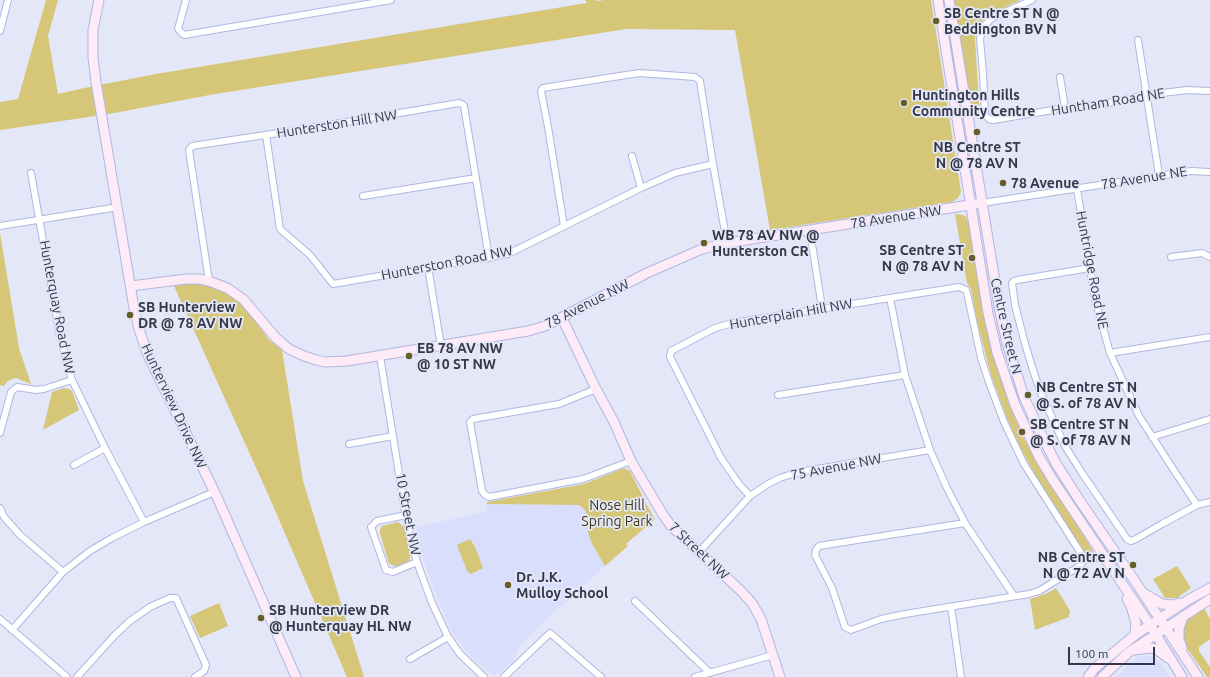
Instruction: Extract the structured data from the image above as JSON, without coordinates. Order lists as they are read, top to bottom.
{
  "streets": {
    "street": [
      "Huntham Road NE",
      "Hunterston Hill NW",
      "78 Avenue NE",
      "78 Avenue NW",
      "Hunterston Road NW",
      "Huntridge Road NE",
      "Hunterquay Road NW",
      "Hunterplain Hill NW",
      "Centre Street N",
      "Hunterview Drive NW",
      "75 Avenue NW",
      "10 Street NW",
      "7 Street NW"
    ]
  },
  "crossings": [
    ["Hunterston Hill NW", "78 Avenue NW"],
    ["Hunterston Hill NW", "Hunterston Road NW"],
    ["78 Avenue NE", "78 Avenue NW"],
    ["78 Avenue NE", "Huntridge Road NE"],
    ["78 Avenue NE", "Centre Street N"],
    ["78 Avenue NW", "Centre Street N"],
    ["78 Avenue NW", "Hunterview Drive NW"],
    ["78 Avenue NW", "10 Street NW"],
    ["78 Avenue NW", "7 Street NW"],
    ["Hunterplain Hill NW", "75 Avenue NW"],
    ["75 Avenue NW", "7 Street NW"]
  ],
  "parks": ["Nose Hill Spring Park"],
  "places": [
    "SB Centre ST N @ Beddington BV N",
    "Huntington Hills Community Centre",
    "NB Centre ST N @ 78 AV N",
    "78 Avenue",
    "WB 78 AV NW @ Hunterston CR",
    "SB Centre ST N @ 78 AV N",
    "SB Hunterview DR @ 78 AV NW",
    "EB 78 AV NW @ 10 ST NW",
    "NB Centre ST N @ S. of 78 AV N",
    "SB Centre ST N @ S. of 78 AV N",
    "NB Centre ST N @ 72 AV N",
    "Dr. J.K. Mulloy School",
    "SB Hunterview DR @ Hunterquay HL NW"
  ],
  "scale_bar": "100 m"
}
